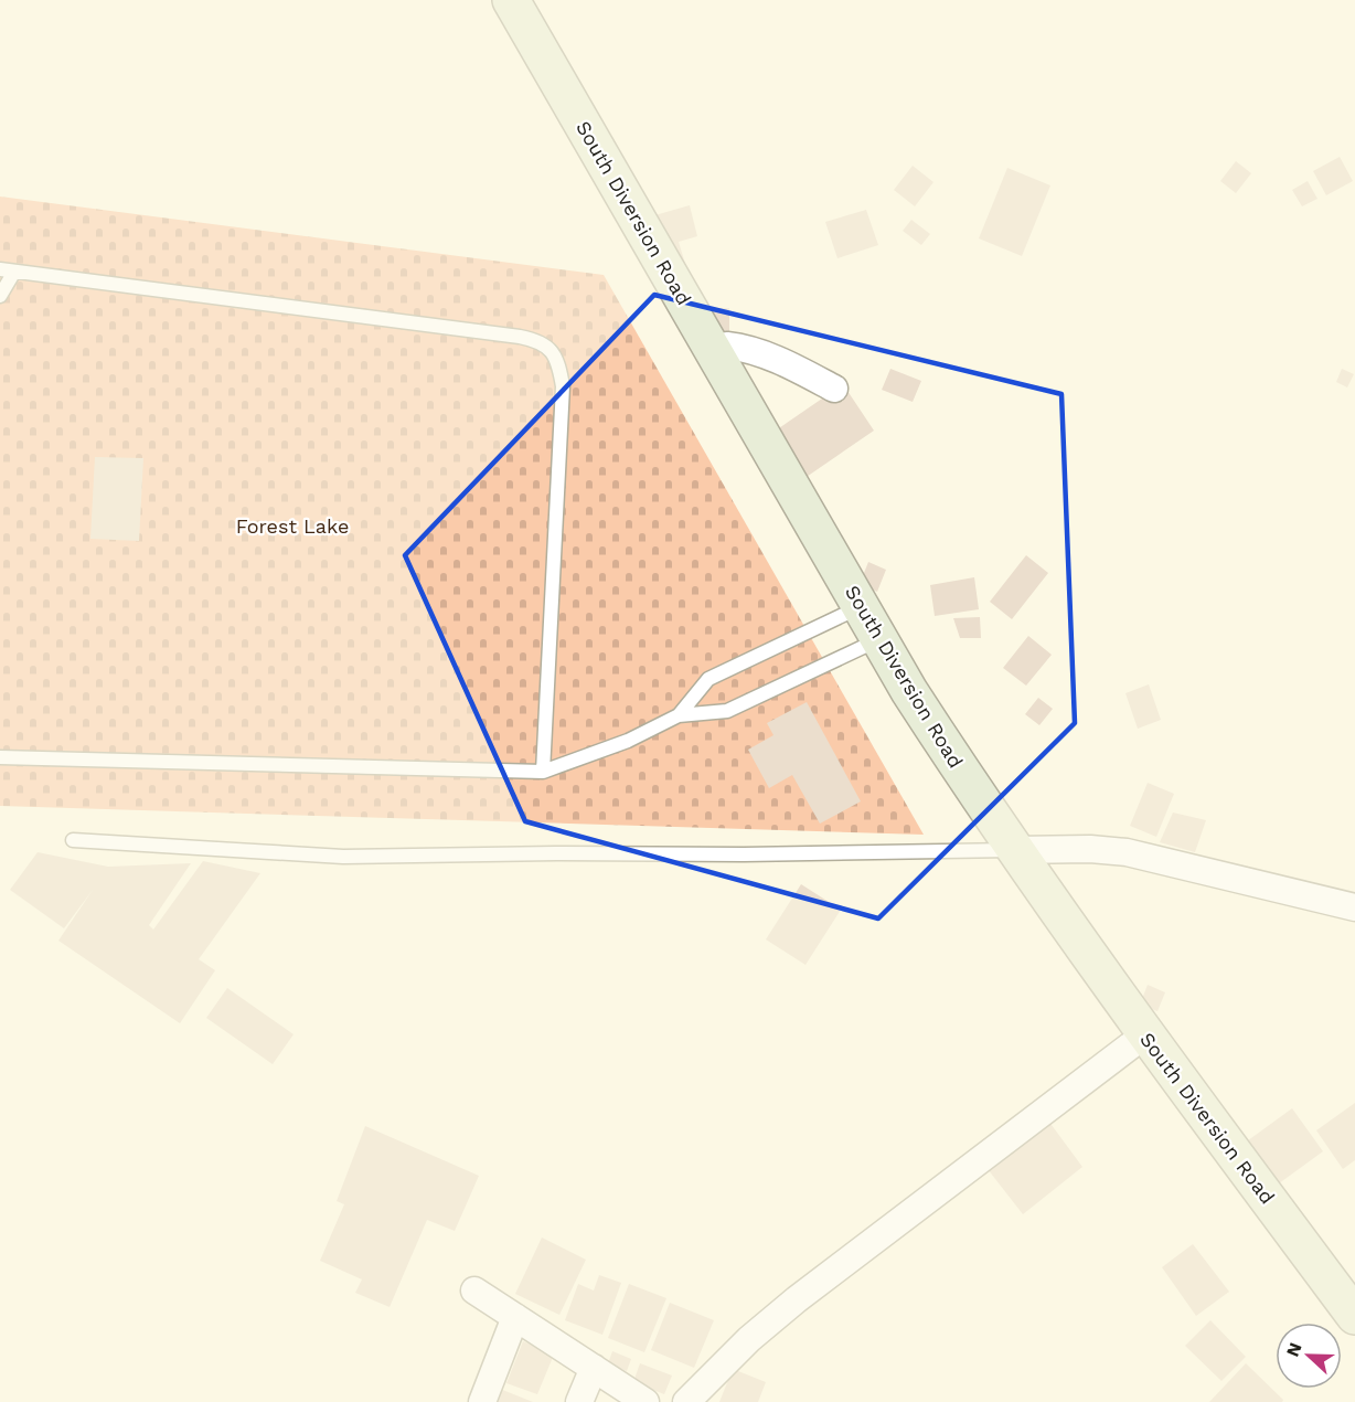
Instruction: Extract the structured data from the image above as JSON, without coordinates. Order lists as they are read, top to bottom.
{
  "streets": {
    "main road": ["South Diversion Road"]
  },
  "parks": ["Forest Lake"],
  "north": "left"
}
